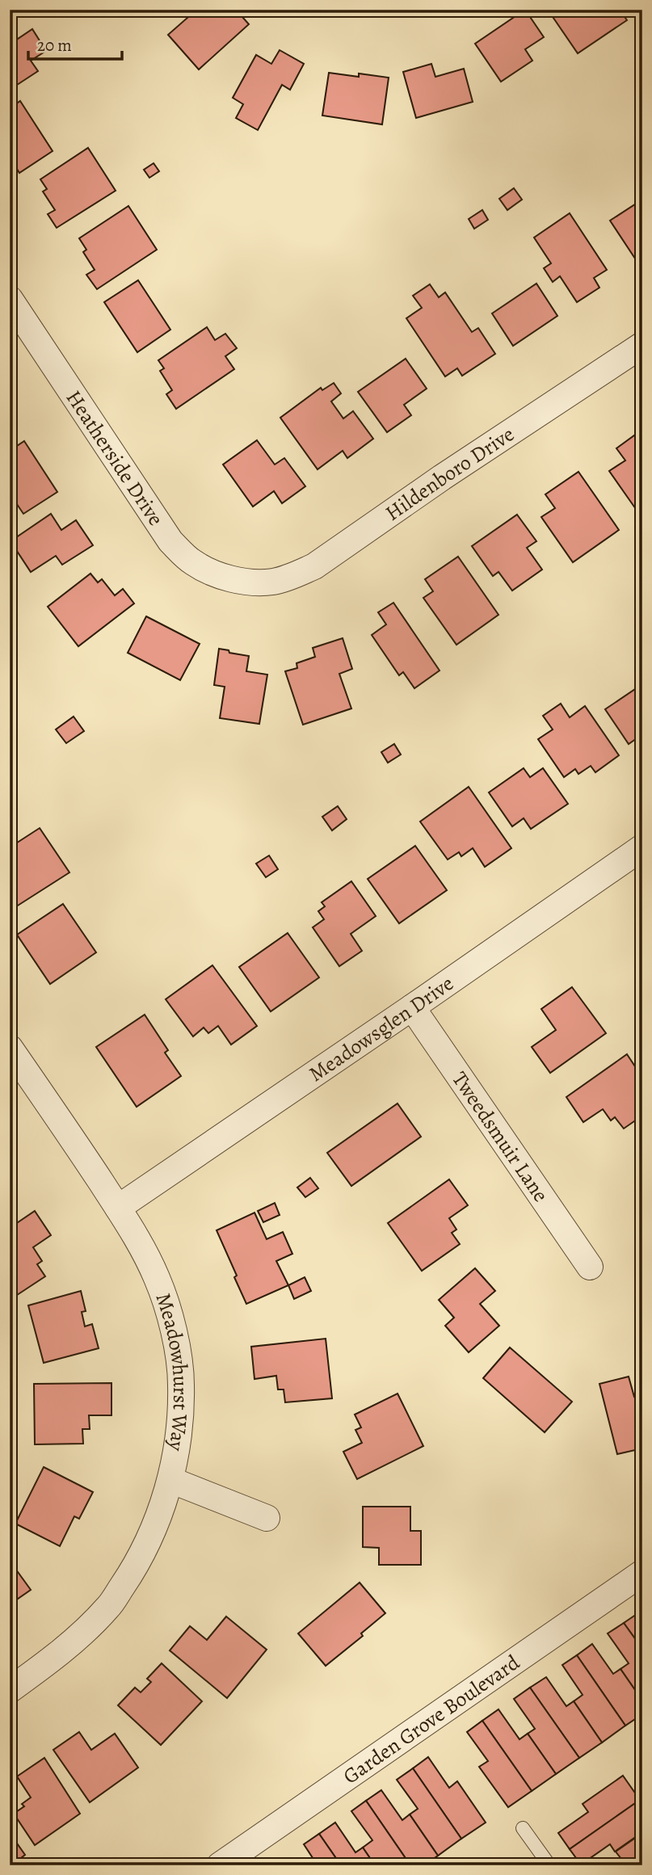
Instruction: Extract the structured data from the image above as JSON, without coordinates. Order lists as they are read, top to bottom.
{
  "streets": {
    "street": [
      "Heatherside Drive",
      "Hildenboro Drive",
      "Meadowsglen Drive",
      "Tweedsmuir Lane",
      "Meadowhurst Way",
      "Garden Grove Boulevard"
    ]
  },
  "crossings": [
    ["Heatherside Drive", "Hildenboro Drive"],
    ["Meadowsglen Drive", "Tweedsmuir Lane"],
    ["Meadowsglen Drive", "Meadowhurst Way"]
  ],
  "scale_bar": "20 m"
}
